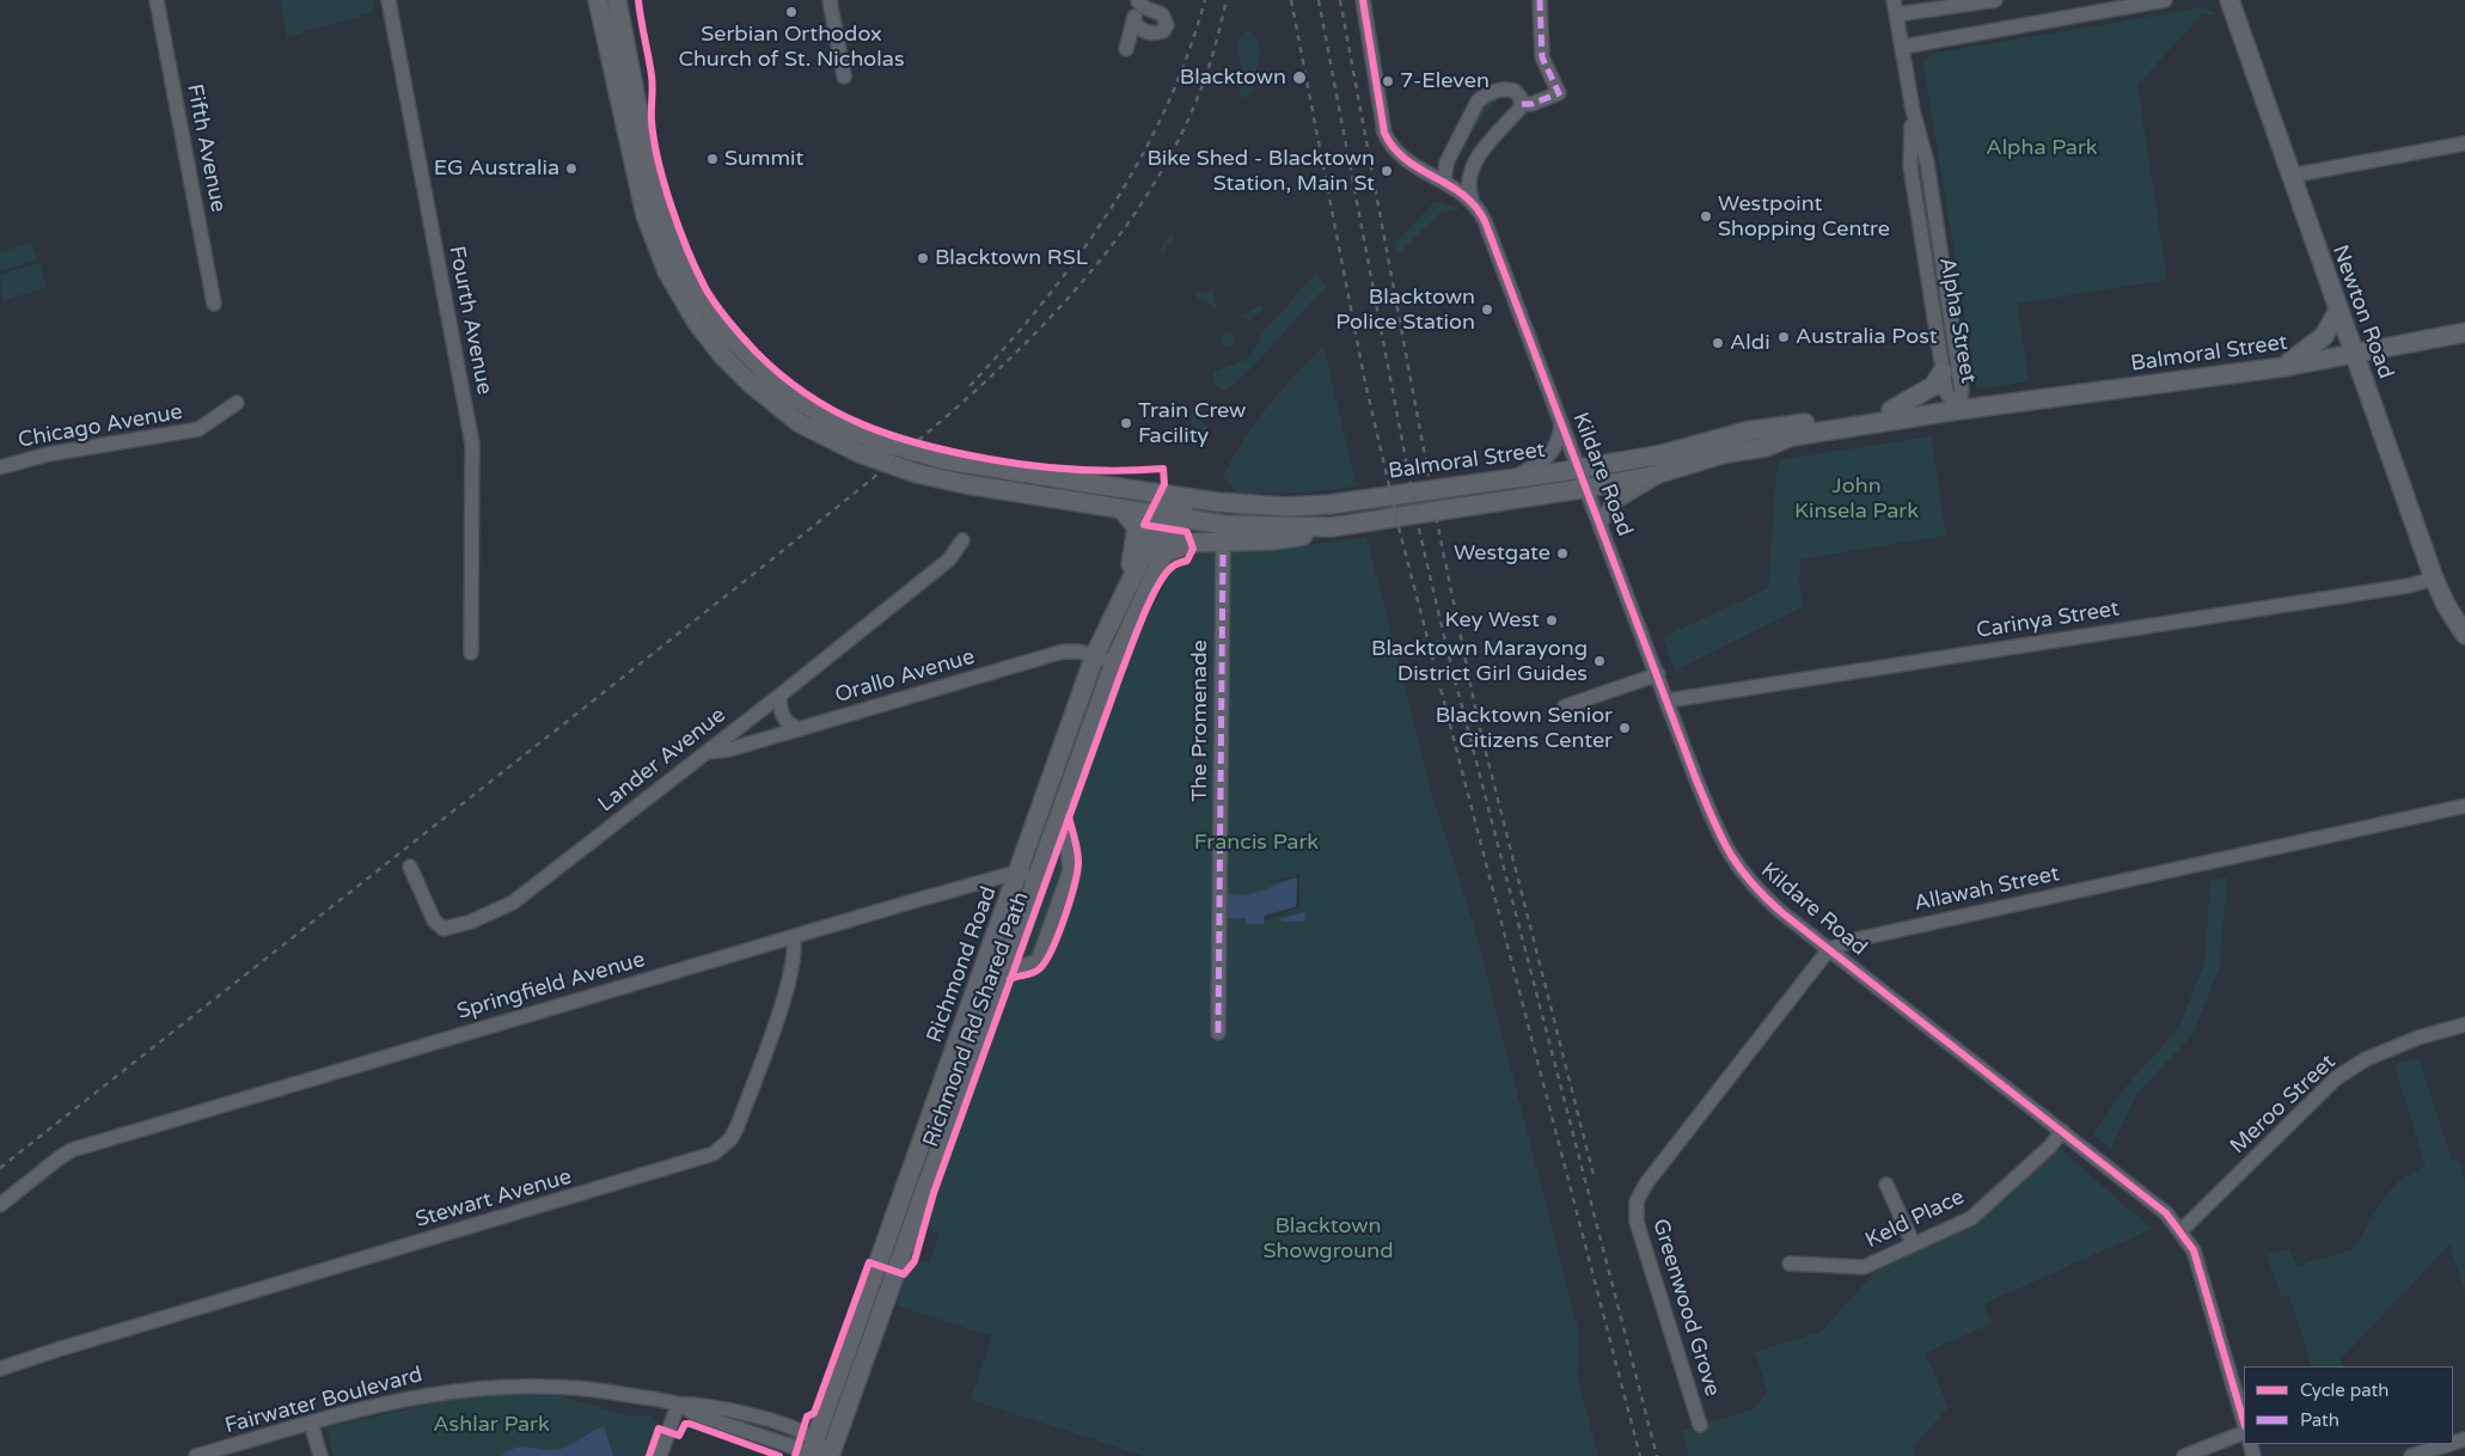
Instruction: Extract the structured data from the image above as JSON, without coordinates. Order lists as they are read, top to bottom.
{
  "streets": {
    "main road": ["Newton Road", "Balmoral Street", "Richmond Road"],
    "street": [
      "Fifth Avenue",
      "Fourth Avenue",
      "Alpha Street",
      "Chicago Avenue",
      "Kildare Road",
      "Carinya Street",
      "Orallo Avenue",
      "The Promenade",
      "Lander Avenue",
      "Allawah Street",
      "Springfield Avenue",
      "Meroo Street",
      "Stewart Avenue",
      "Keld Place",
      "Greenwood Grove",
      "Fairwater Boulevard"
    ],
    "cycle path": ["Richmond Rd Shared Path"]
  },
  "crossings": [
    ["Newton Road", "Balmoral Street"],
    ["Newton Road", "Carinya Street"],
    ["Alpha Street", "Balmoral Street"],
    ["Balmoral Street", "Kildare Road"],
    ["Balmoral Street", "Richmond Road"],
    ["Kildare Road", "Carinya Street"],
    ["Kildare Road", "Allawah Street"],
    ["Kildare Road", "Meroo Street"],
    ["Kildare Road", "Keld Place"],
    ["Kildare Road", "Greenwood Grove"],
    ["Orallo Avenue", "Lander Avenue"],
    ["Orallo Avenue", "Richmond Road"],
    ["Allawah Street", "Greenwood Grove"],
    ["Richmond Road", "Springfield Avenue"],
    ["Richmond Road", "Fairwater Boulevard"],
    ["Springfield Avenue", "Stewart Avenue"]
  ],
  "parks": [
    "Alpha Park",
    "John Kinsela Park",
    "Francis Park",
    "Blacktown Showground",
    "Ashlar Park"
  ],
  "places": [
    "Serbian Orthodox Church of St. Nicholas",
    "Blacktown",
    "7-Eleven",
    "Summit",
    "EG Australia",
    "Bike Shed - Blacktown Station, Main St",
    "Westpoint Shopping Centre",
    "Blacktown RSL",
    "Blacktown Police Station",
    "Australia Post",
    "Aldi",
    "Train Crew Facility",
    "Westgate",
    "Key West",
    "Blacktown Marayong District Girl Guides",
    "Blacktown Senior Citizens Center"
  ],
  "legend": ["Cycle path", "Path"]
}
